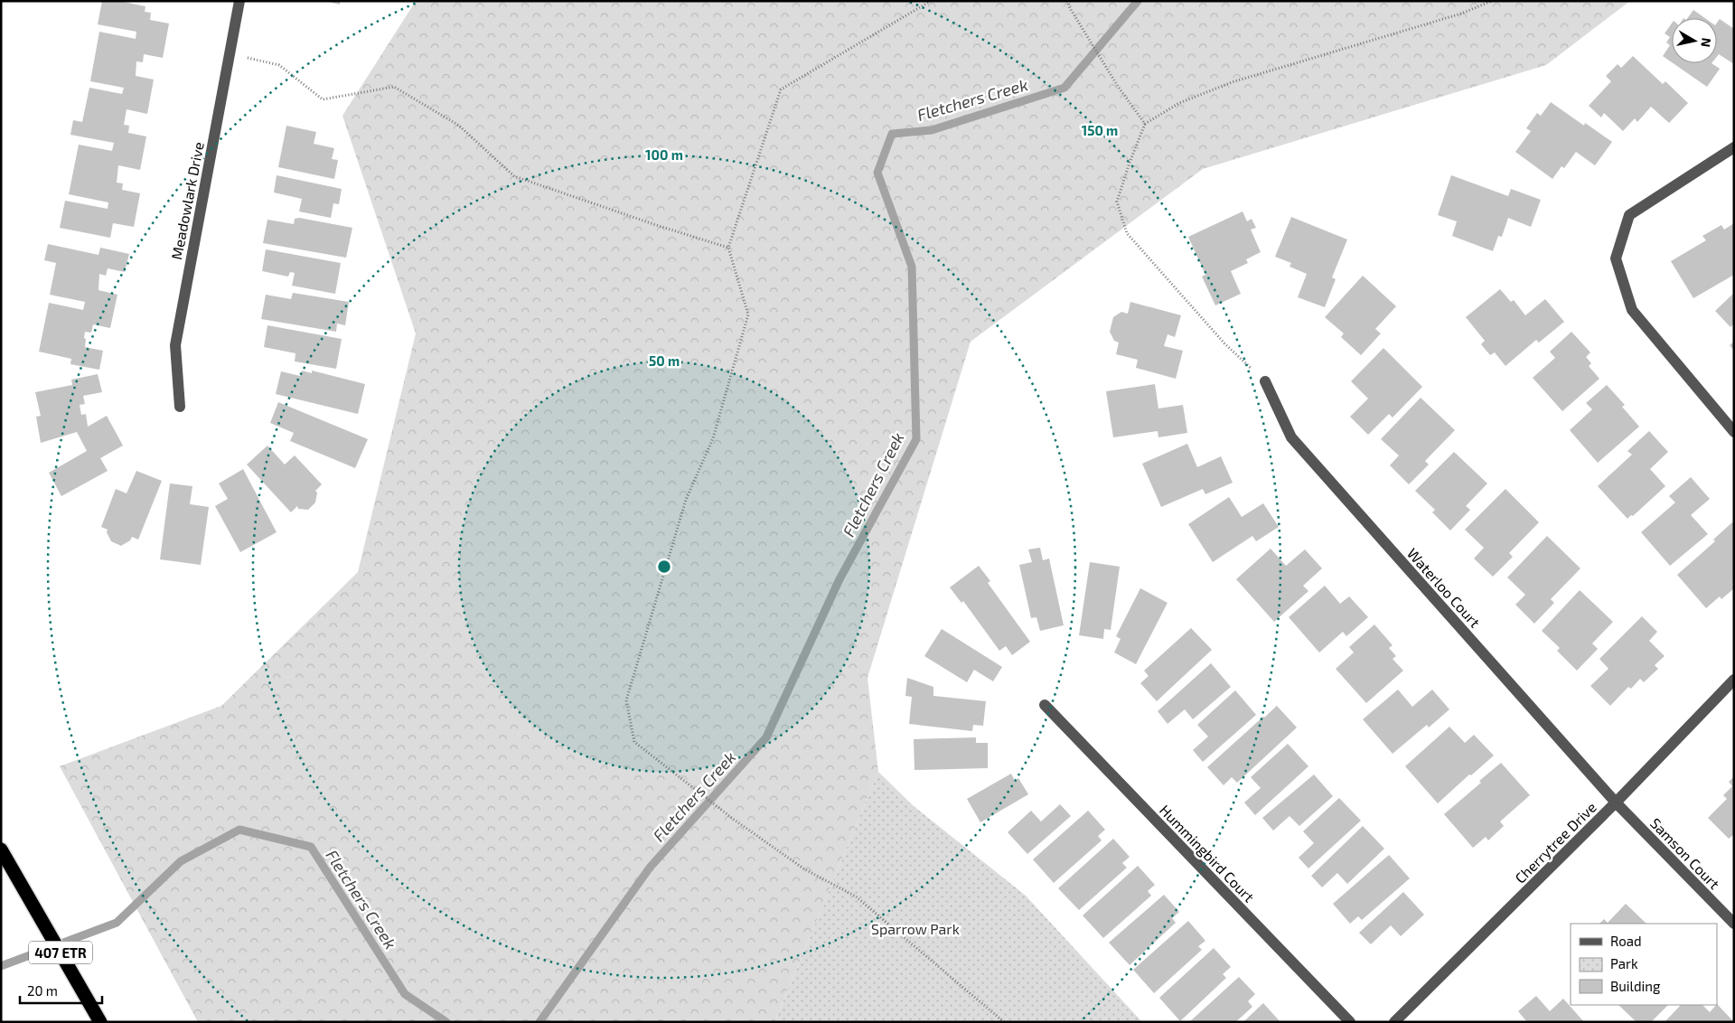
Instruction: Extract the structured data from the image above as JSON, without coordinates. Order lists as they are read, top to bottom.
{
  "streets": {
    "highway": ["407 ETR"],
    "street": [
      "Meadowlark Drive",
      "Waterloo Court",
      "Cherrytree Drive",
      "Hummingbird Court",
      "Samson Court"
    ]
  },
  "crossings": [
    ["Waterloo Court", "Cherrytree Drive"],
    ["Waterloo Court", "Samson Court"],
    ["Cherrytree Drive", "Samson Court"]
  ],
  "water": ["Fletchers Creek"],
  "parks": ["Sparrow Park"],
  "legend": ["Road", "Park", "Building"],
  "scale_bar": "20 m",
  "north": "right",
  "rings": ["150 m", "100 m", "50 m"]
}
